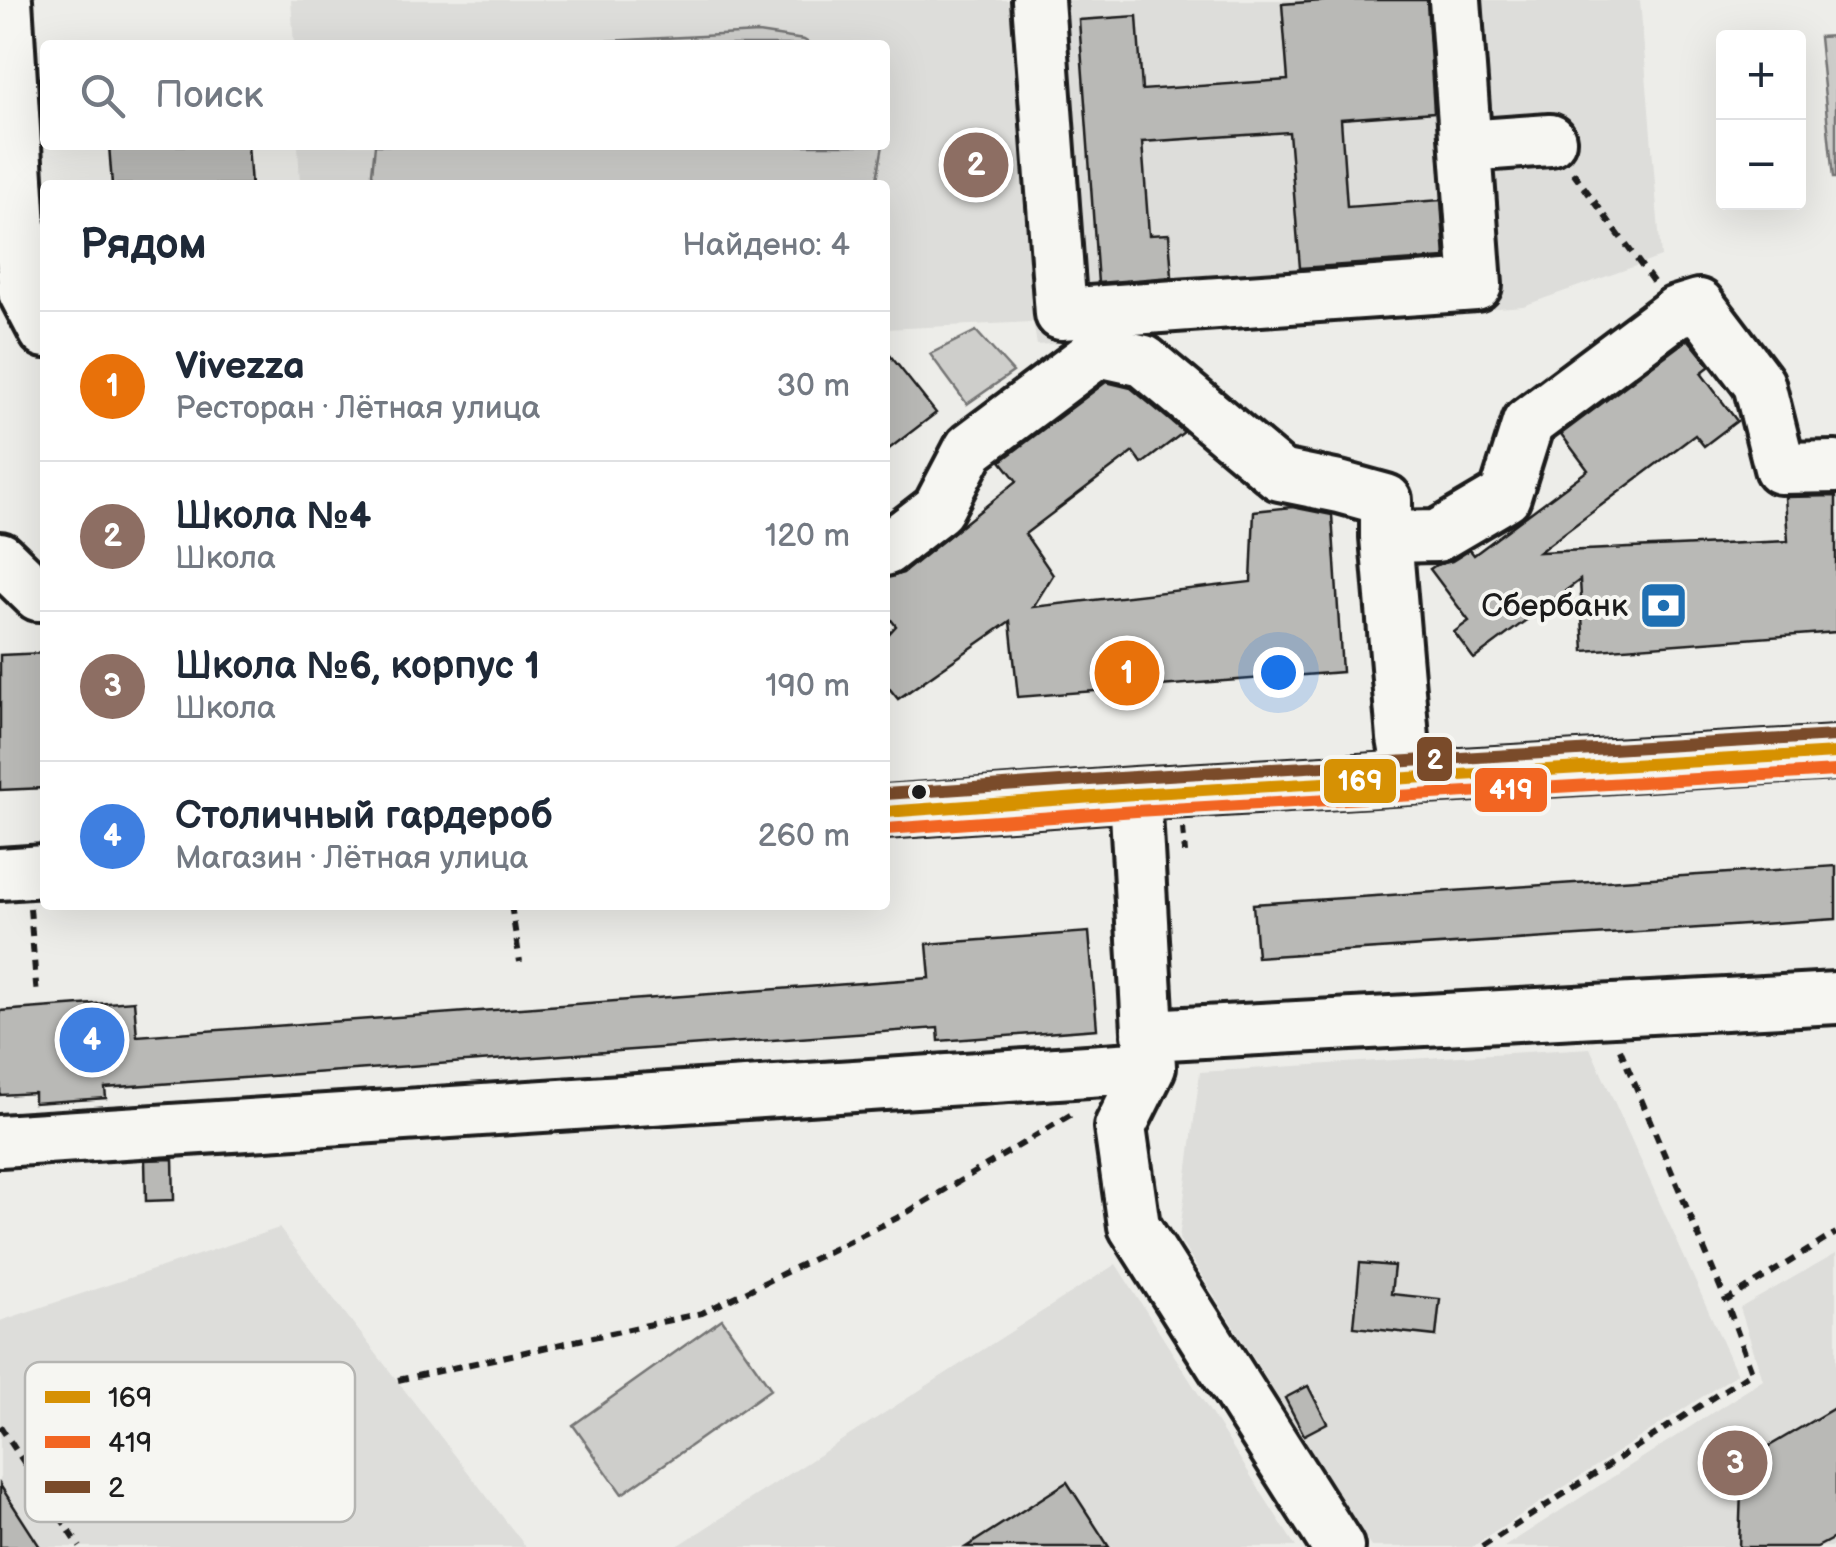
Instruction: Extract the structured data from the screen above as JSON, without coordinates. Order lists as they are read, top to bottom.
{
  "places": {
    "bank": ["Сбербанк"]
  },
  "lines": ["transit line 2", "transit line 169", "transit line 419"],
  "legend": ["169", "419", "2"],
  "page": {
    "map_buttons": ["+", "−"],
    "search": "Поиск",
    "pins": [
      "2",
      "1",
      "4",
      "3"
    ],
    "heading": ["Рядом", "Найдено: 4"],
    "list": [
      {
        "mark": "1",
        "name": "Vivezza",
        "note": "Ресторан · Лётная улица",
        "value": "30 m"
      },
      {
        "mark": "2",
        "name": "Школа №4",
        "note": "Школа",
        "value": "120 m"
      },
      {
        "mark": "3",
        "name": "Школа №6, корпус 1",
        "note": "Школа",
        "value": "190 m"
      },
      {
        "mark": "4",
        "name": "Столичный гардероб",
        "note": "Магазин · Лётная улица",
        "value": "260 m"
      }
    ]
  }
}
